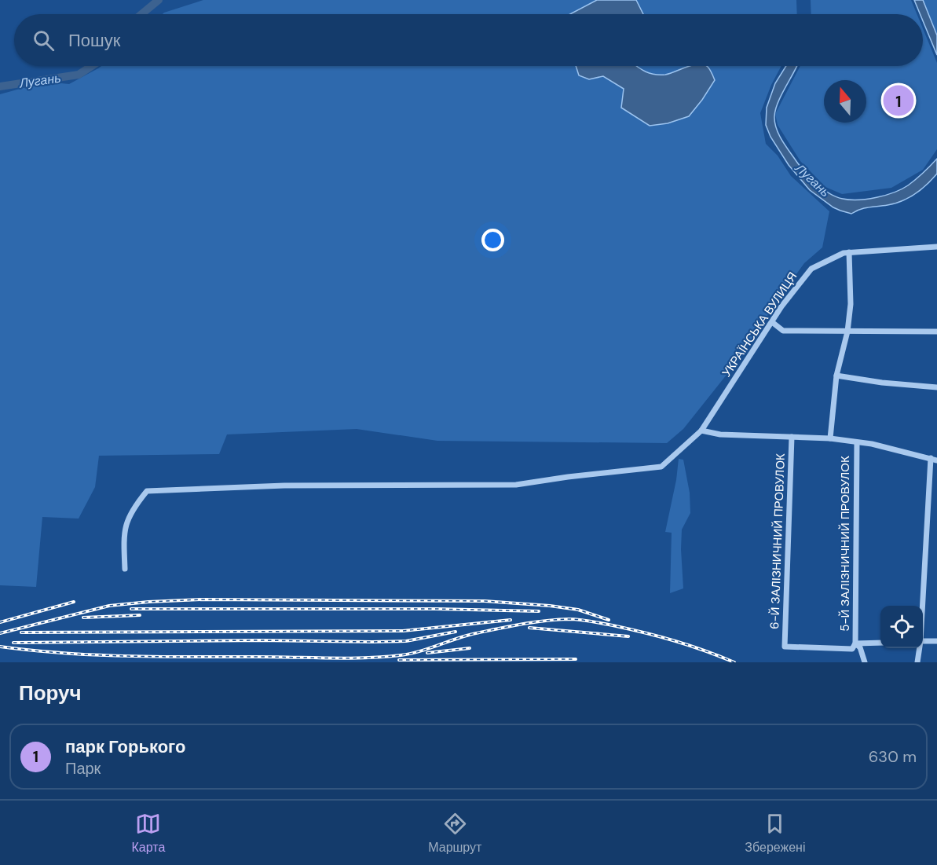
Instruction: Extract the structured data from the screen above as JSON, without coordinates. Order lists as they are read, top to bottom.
{
  "streets": {
    "street": ["УКРАЇНСЬКА ВУЛИЦЯ", "6-Й ЗАЛІЗНИЧНИЙ ПРОВУЛОК", "5-Й ЗАЛІЗНИЧНИЙ ПРОВУЛОК"]
  },
  "crossings": [
    ["6-Й ЗАЛІЗНИЧНИЙ ПРОВУЛОК", "5-Й ЗАЛІЗНИЧНИЙ ПРОВУЛОК"]
  ],
  "water": ["Лугань"],
  "north": "top",
  "page": {
    "search": "Пошук",
    "pins": "1",
    "heading": "Поруч",
    "list": [
      {
        "mark": "1",
        "name": "парк Горького",
        "note": "Парк",
        "value": "630 m"
      }
    ],
    "nav": ["Карта", "Маршрут", "Збережені"]
  }
}
